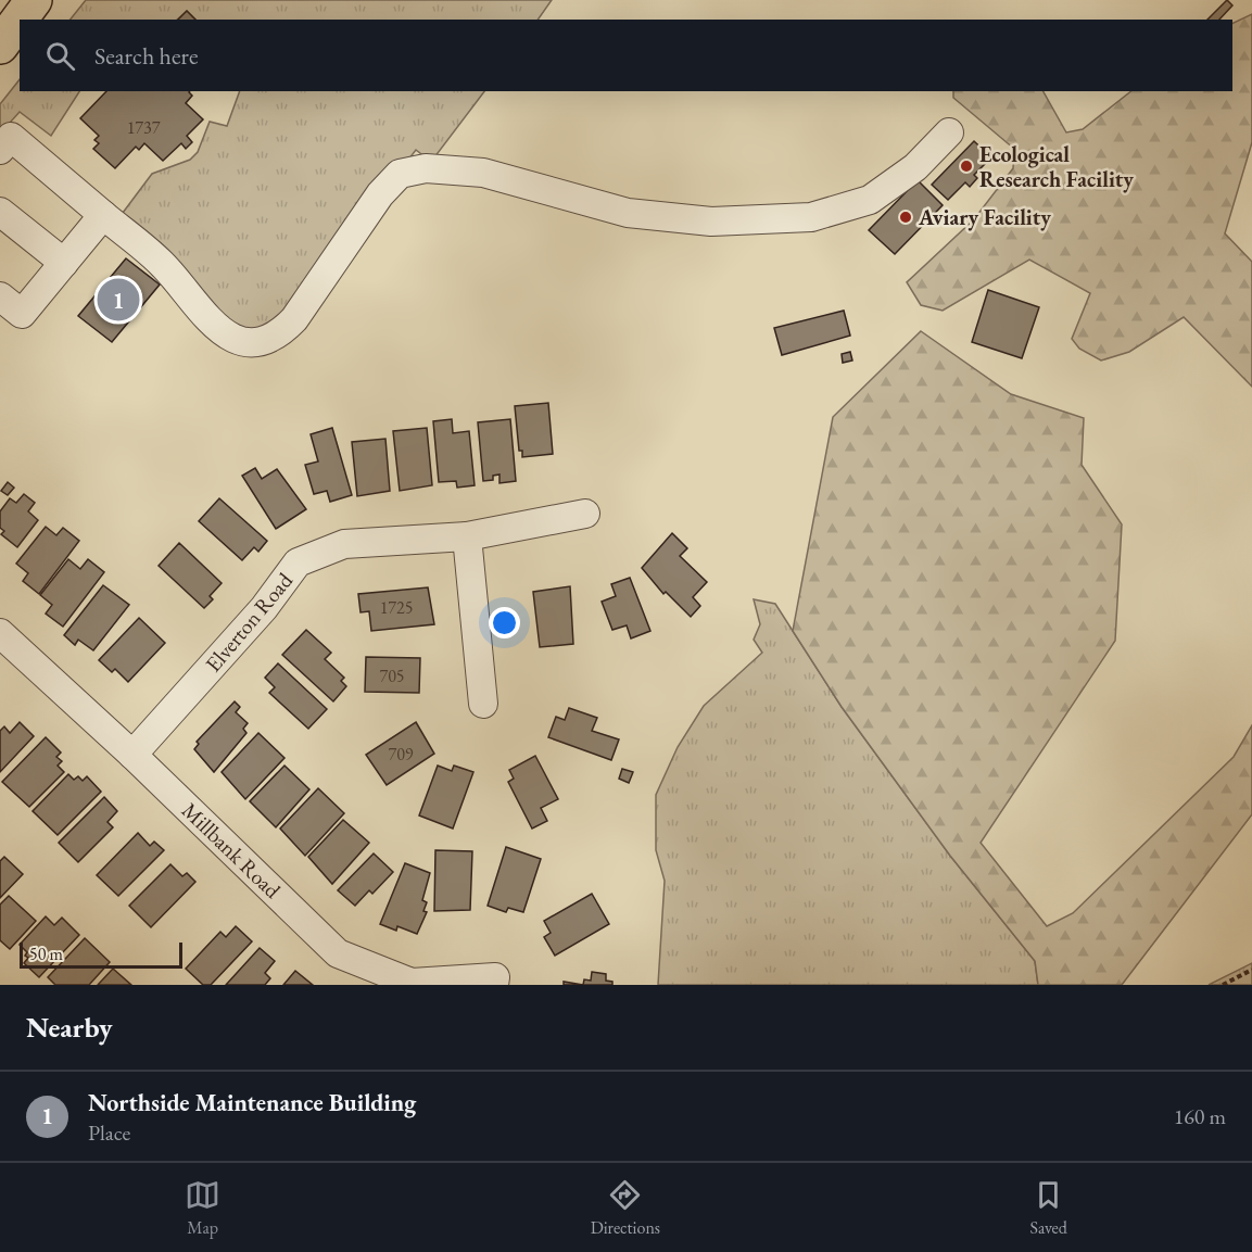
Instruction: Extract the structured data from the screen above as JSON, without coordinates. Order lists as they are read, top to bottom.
{
  "streets": {
    "street": ["Elverton Road", "Millbank Road"]
  },
  "crossings": [
    ["Elverton Road", "Millbank Road"]
  ],
  "places": ["Ecological Research Facility", "Aviary Facility"],
  "house_numbers": [
    "1737",
    "1725",
    "705",
    "709"
  ],
  "scale_bar": "50 m",
  "page": {
    "search": "Search here",
    "pins": "1",
    "scale": "50 m",
    "heading": "Nearby",
    "list": [
      {
        "mark": "1",
        "name": "Northside Maintenance Building",
        "note": "Place",
        "value": "160 m"
      }
    ],
    "nav": ["Map", "Directions", "Saved"]
  }
}
